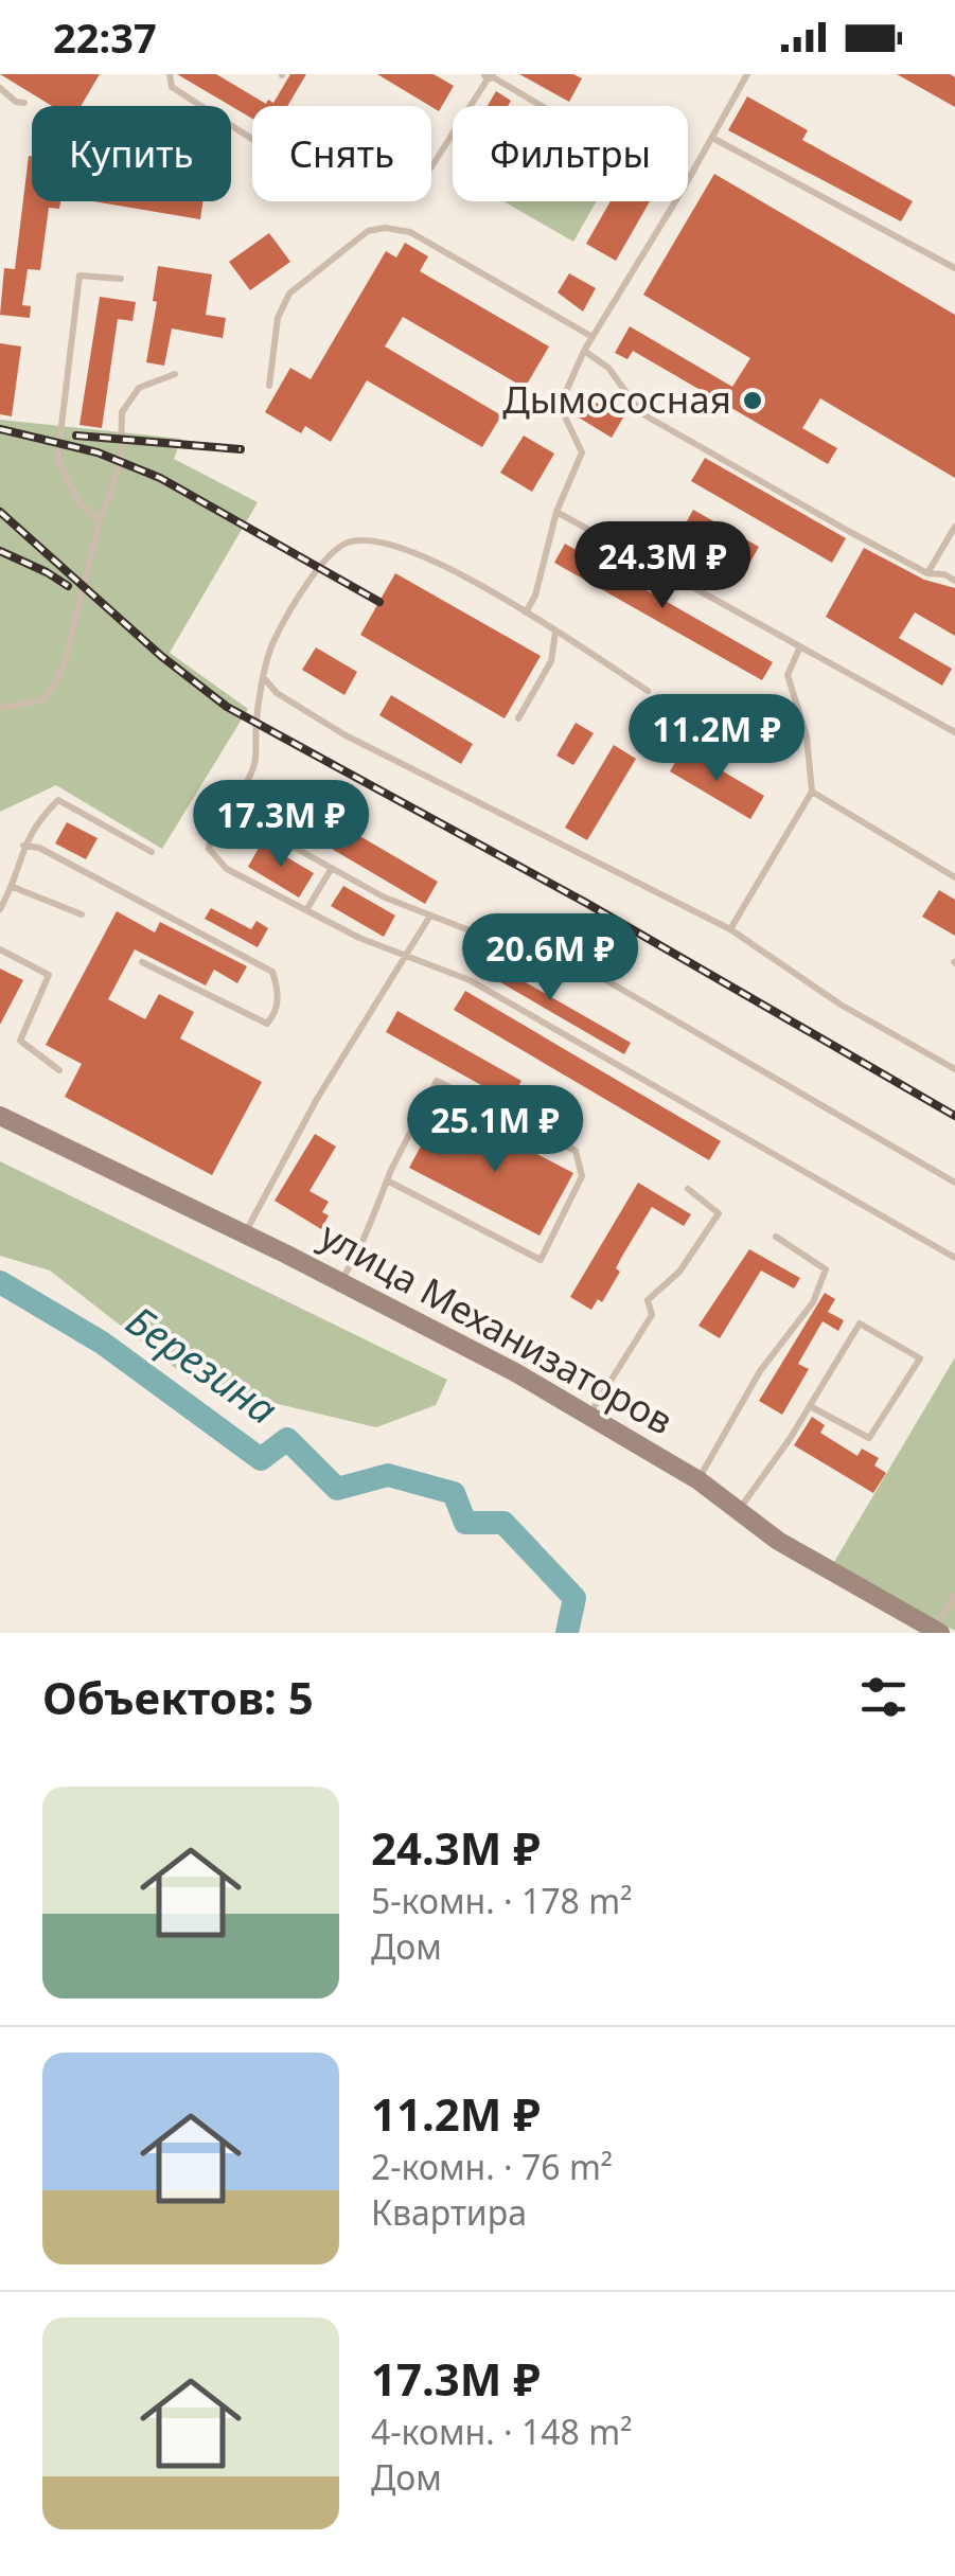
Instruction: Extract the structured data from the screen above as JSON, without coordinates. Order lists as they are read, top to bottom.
{
  "streets": {
    "street": ["улица Механизаторов"]
  },
  "water": ["Березина"],
  "places": ["Дымососная"],
  "page": {
    "status": "22:37",
    "chip": ["Купить", "Снять", "Фильтры"],
    "price": [
      "24.3M ₽",
      "11.2M ₽",
      "17.3M ₽",
      "20.6M ₽",
      "25.1M ₽"
    ],
    "heading": "Объектов: 5",
    "list": [
      {
        "name": "24.3M ₽",
        "note": "5-комн. · 178 m² · Дом"
      },
      {
        "name": "11.2M ₽",
        "note": "2-комн. · 76 m² · Квартира"
      },
      {
        "name": "17.3M ₽",
        "note": "4-комн. · 148 m² · Дом"
      }
    ]
  }
}
